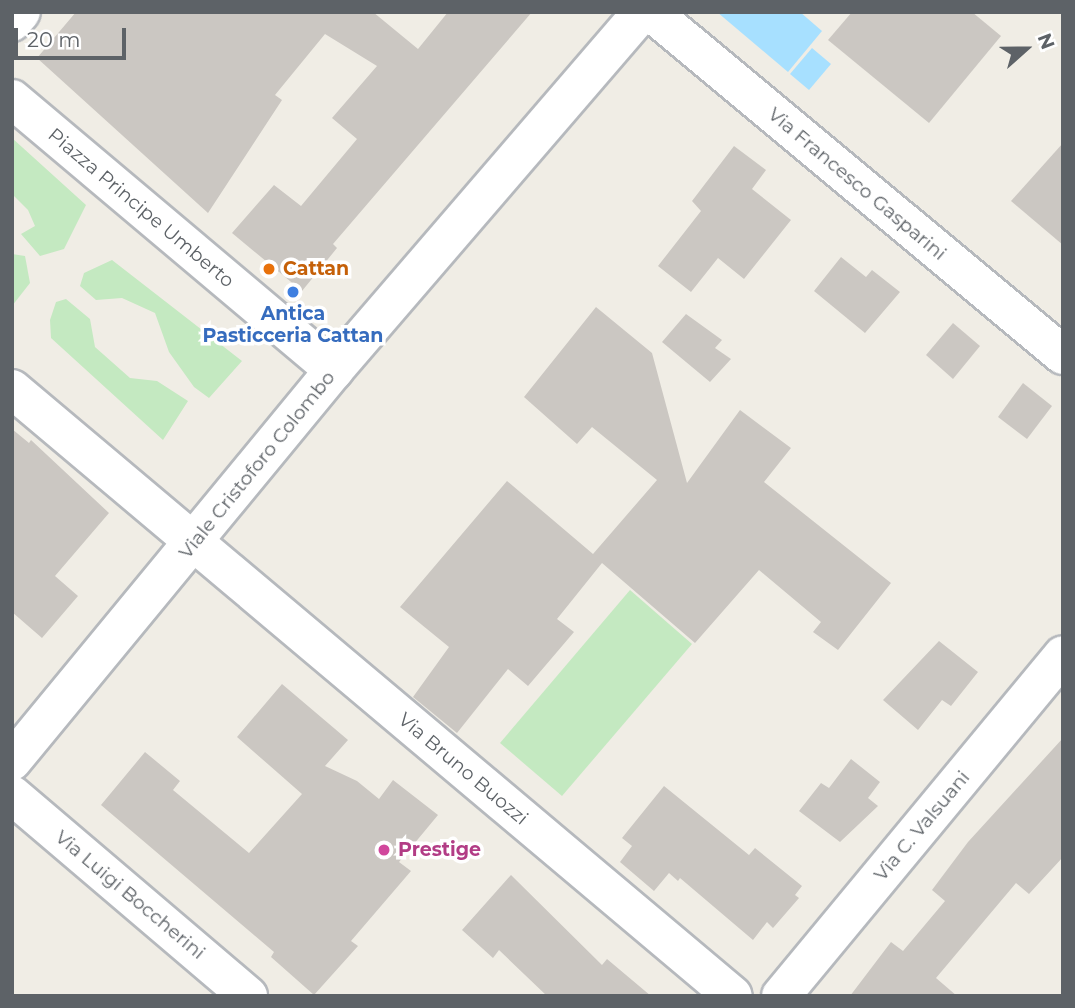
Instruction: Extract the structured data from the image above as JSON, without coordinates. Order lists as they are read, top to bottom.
{
  "streets": {
    "street": [
      "Via Francesco Gasparini",
      "Piazza Principe Umberto",
      "Viale Cristoforo Colombo",
      "Via Bruno Buozzi",
      "Via C. Valsuani",
      "Via Luigi Boccherini"
    ]
  },
  "crossings": [
    ["Piazza Principe Umberto", "Viale Cristoforo Colombo"],
    ["Viale Cristoforo Colombo", "Via Bruno Buozzi"]
  ],
  "places": ["Cattan", "Antica Pasticceria Cattan", "Prestige"],
  "scale_bar": "20 m",
  "north": "right"
}
